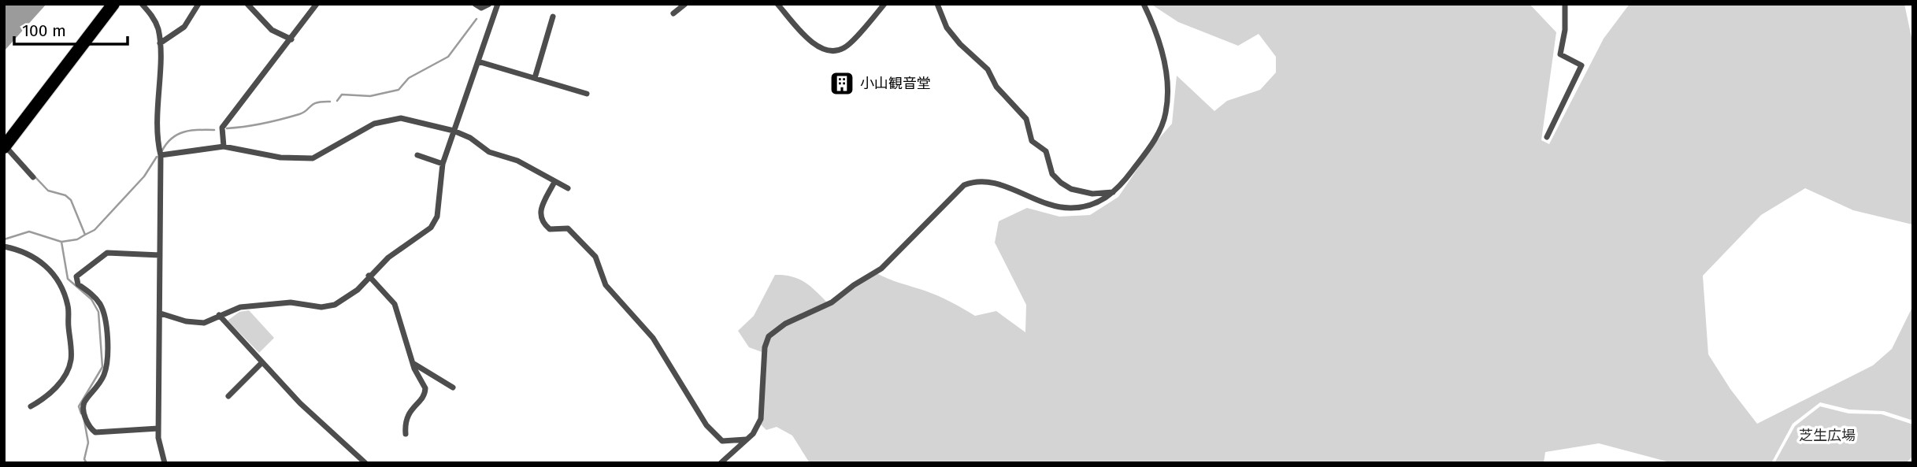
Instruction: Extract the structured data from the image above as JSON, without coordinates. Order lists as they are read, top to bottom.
{
  "parks": ["芝生広場"],
  "places": {
    "building": ["小山観音堂"]
  },
  "scale_bar": "100 m"
}
